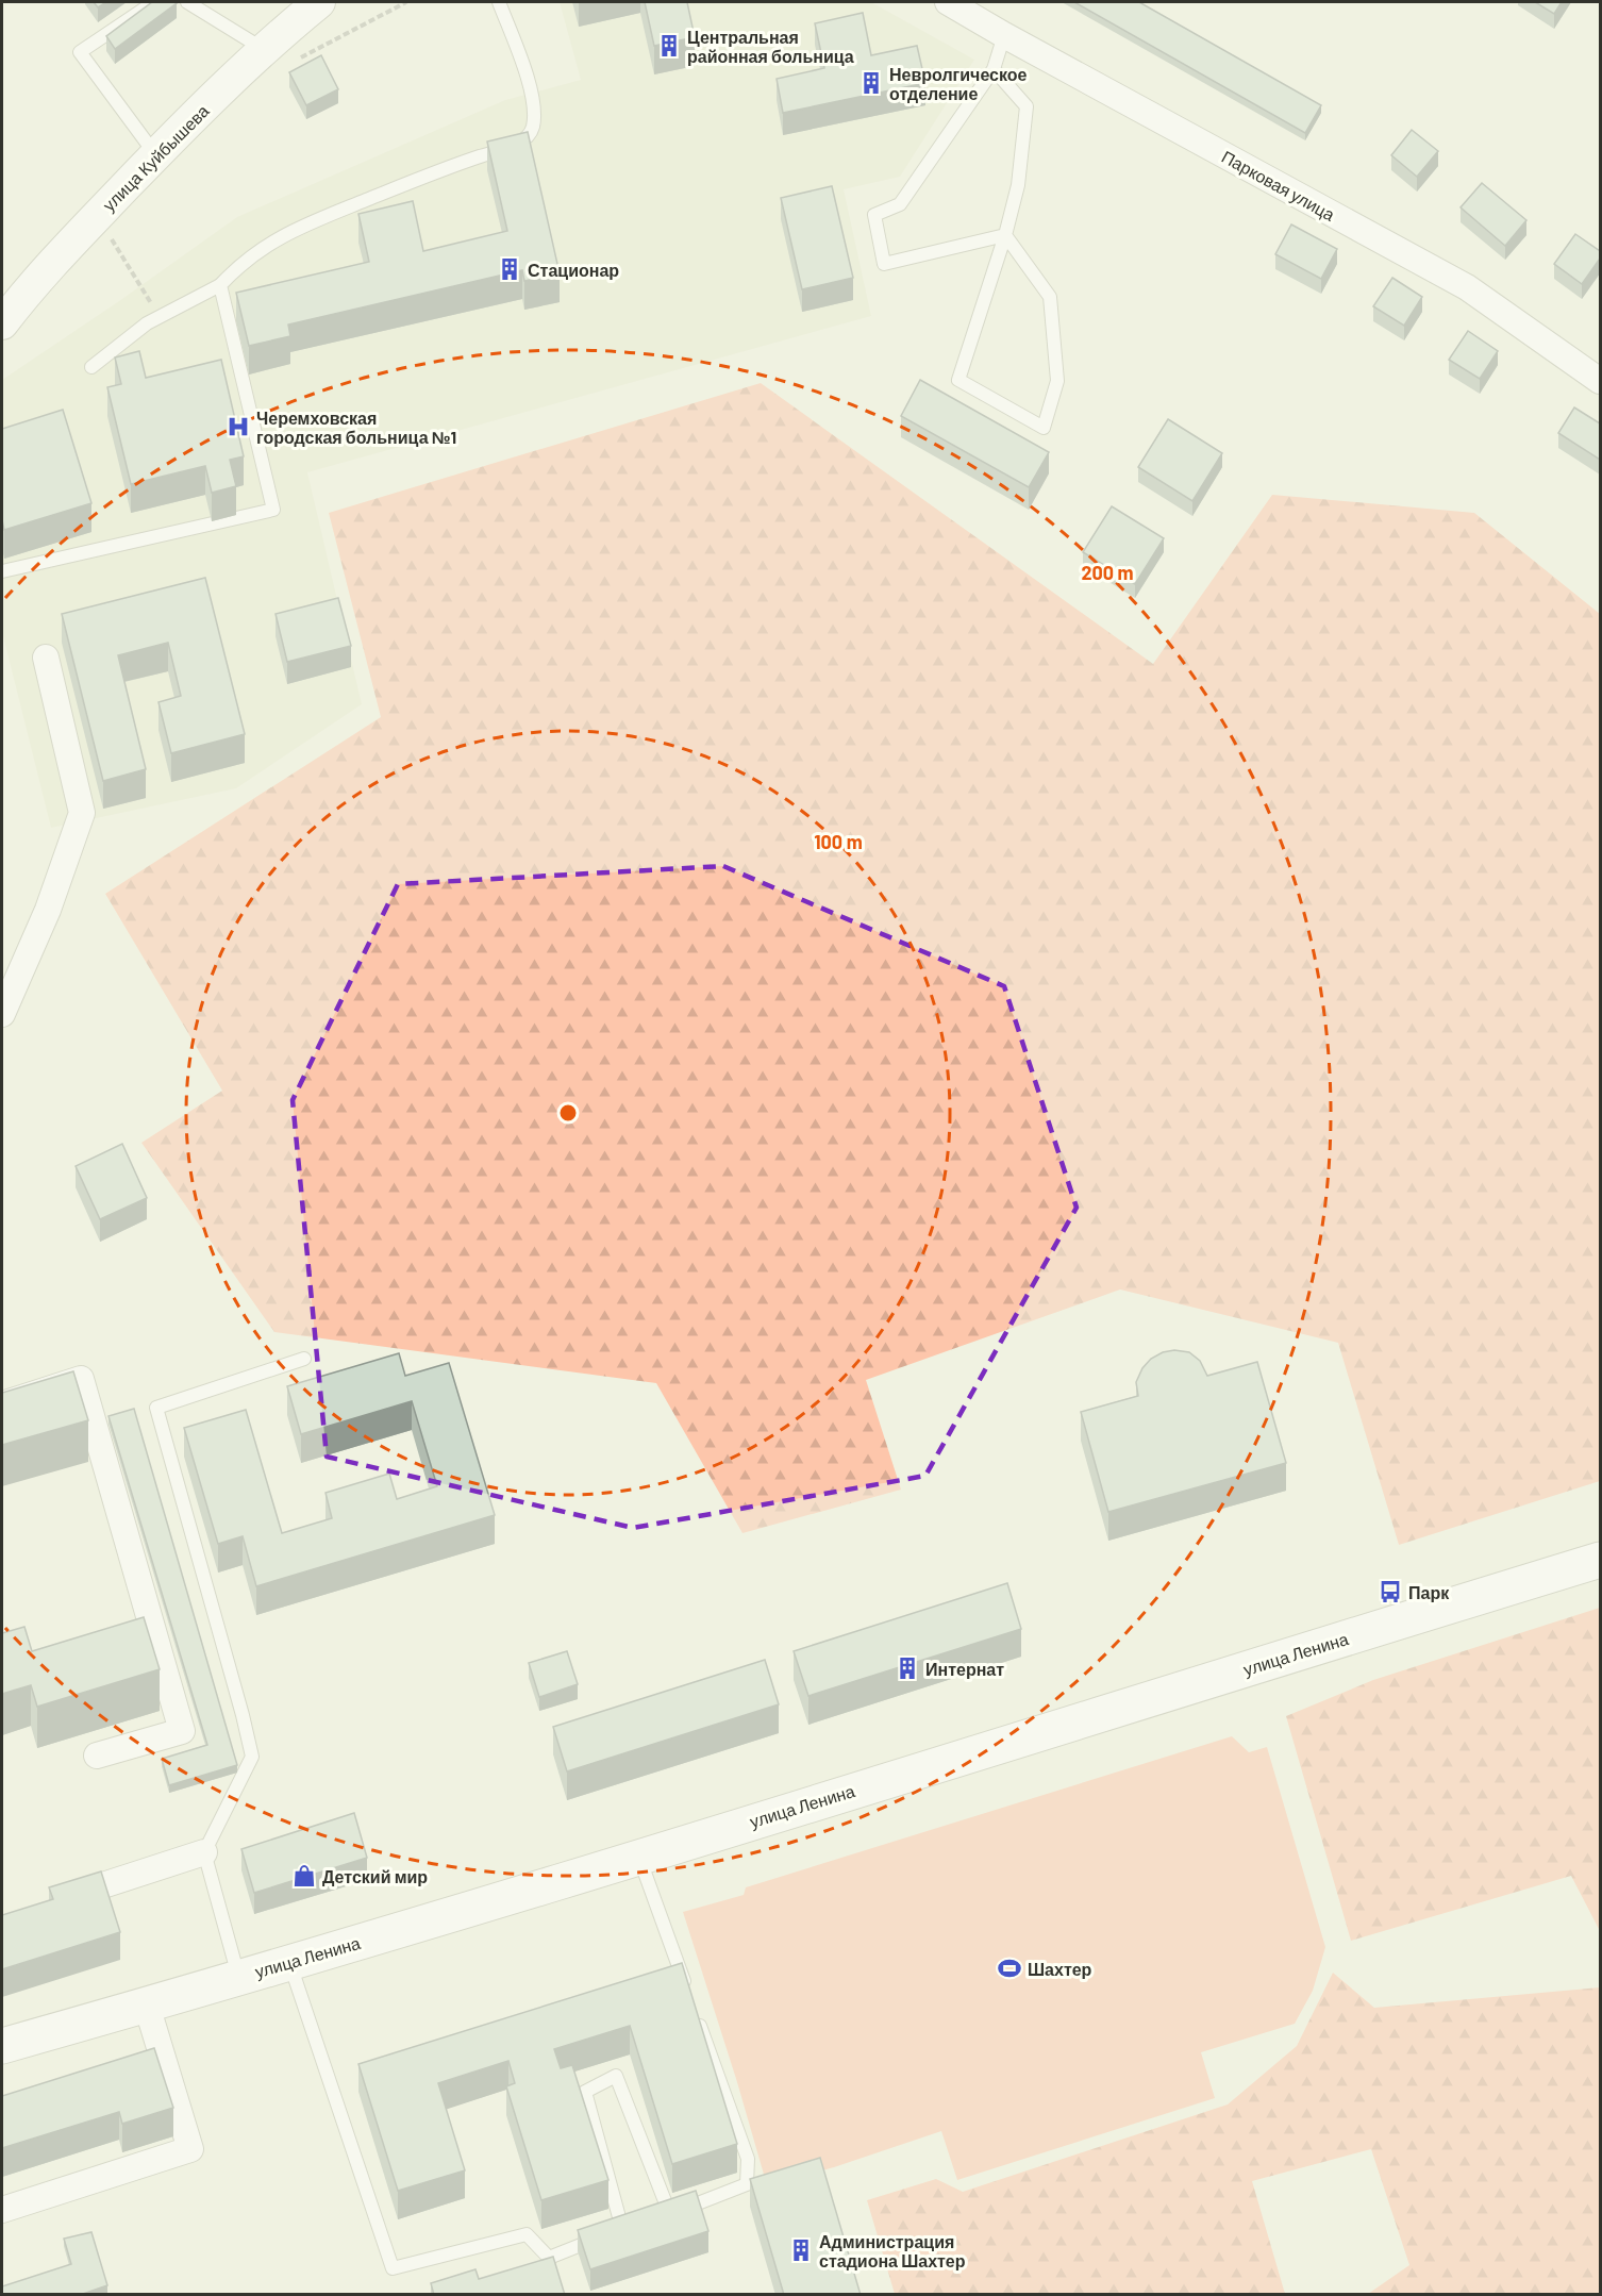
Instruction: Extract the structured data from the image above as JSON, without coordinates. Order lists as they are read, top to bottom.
{
  "streets": {
    "main road": ["улица Ленина"],
    "street": ["улица Куйбышева", "Парковая улица"]
  },
  "places": {
    "building": [
      "Центральная районная больница",
      "Невролгическое отделение",
      "Стационар",
      "Интернат",
      "Администрация стадиона Шахтер"
    ],
    "hospital": ["Черемховская городская больница №1"],
    "bus stop": ["Парк"],
    "shop": ["Детский мир"],
    "sports": ["Шахтер"]
  },
  "rings": ["200 m", "100 m"]
}
